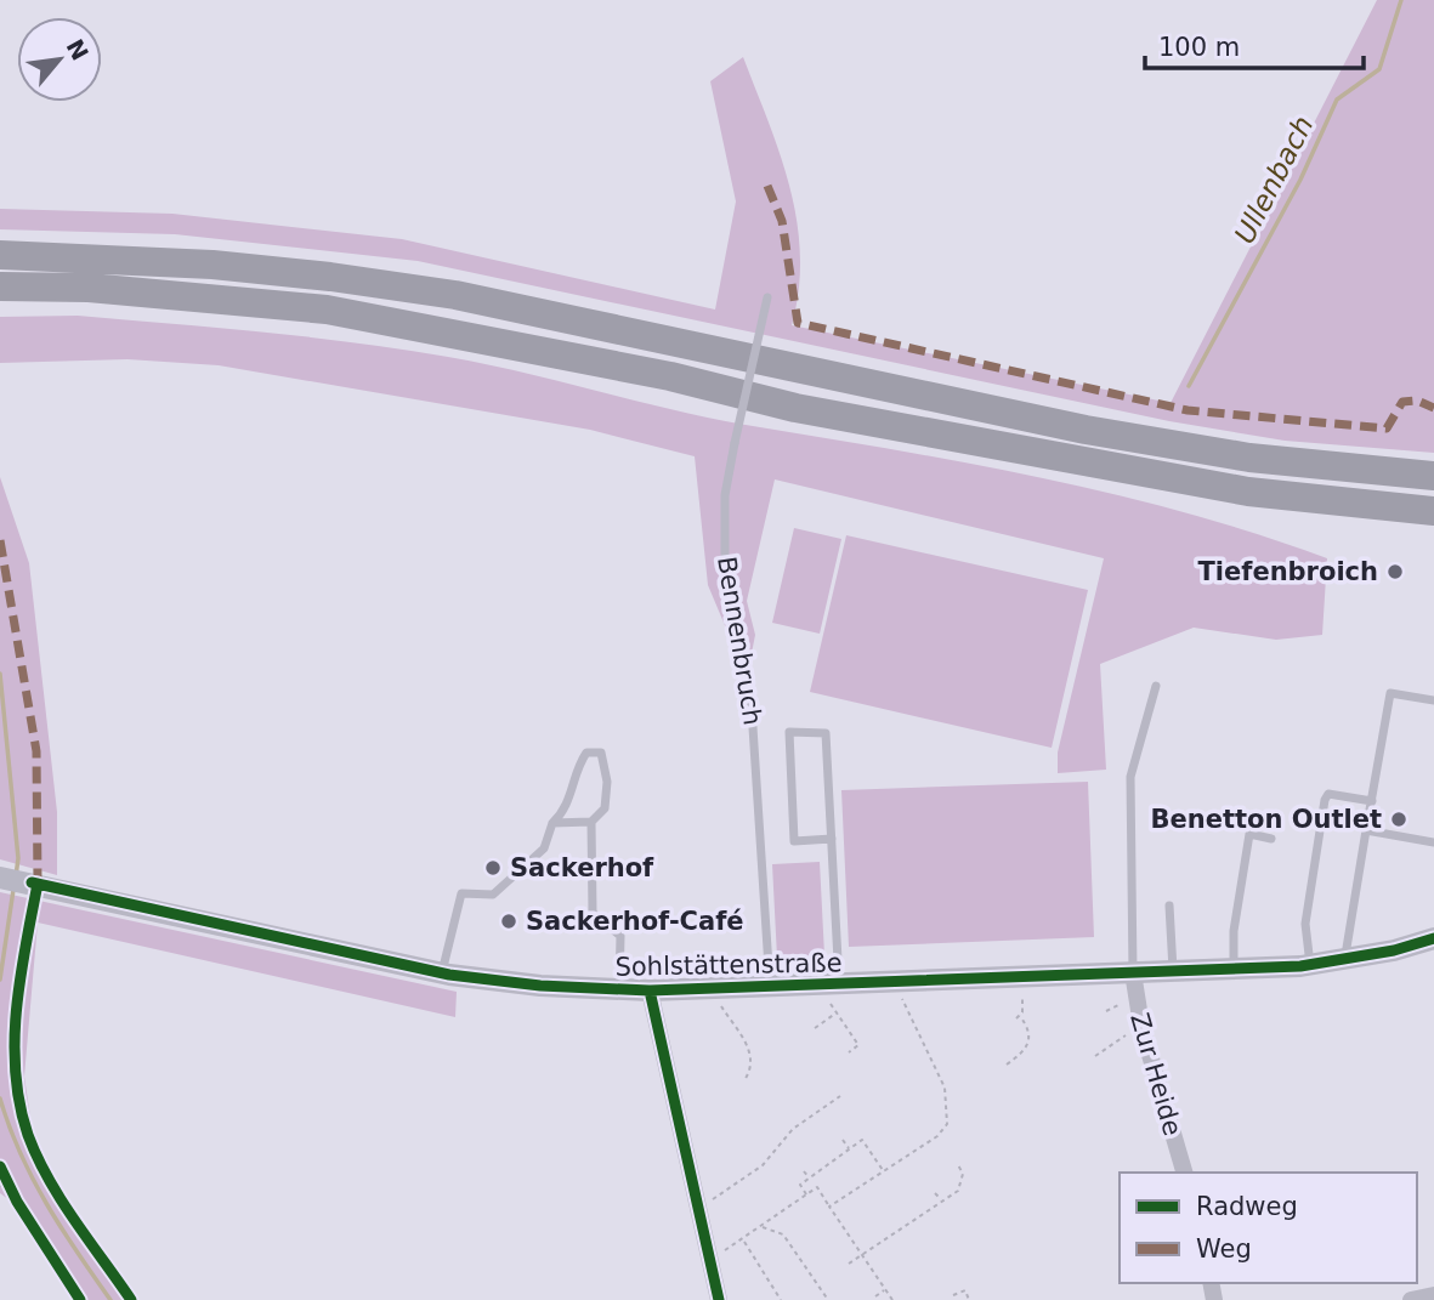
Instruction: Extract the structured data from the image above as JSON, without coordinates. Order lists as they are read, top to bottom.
{
  "streets": {
    "street": ["Sohlstättenstraße", "Zur Heide"],
    "lane": ["Bennenbruch"]
  },
  "crossings": [
    ["Bennenbruch", "Sohlstättenstraße"],
    ["Sohlstättenstraße", "Zur Heide"]
  ],
  "water": ["Ullenbach"],
  "places": [
    "Tiefenbroich",
    "Benetton Outlet",
    "Sackerhof",
    "Sackerhof-Café"
  ],
  "legend": ["Radweg", "Weg"],
  "scale_bar": "100 m",
  "north": "top right"
}
